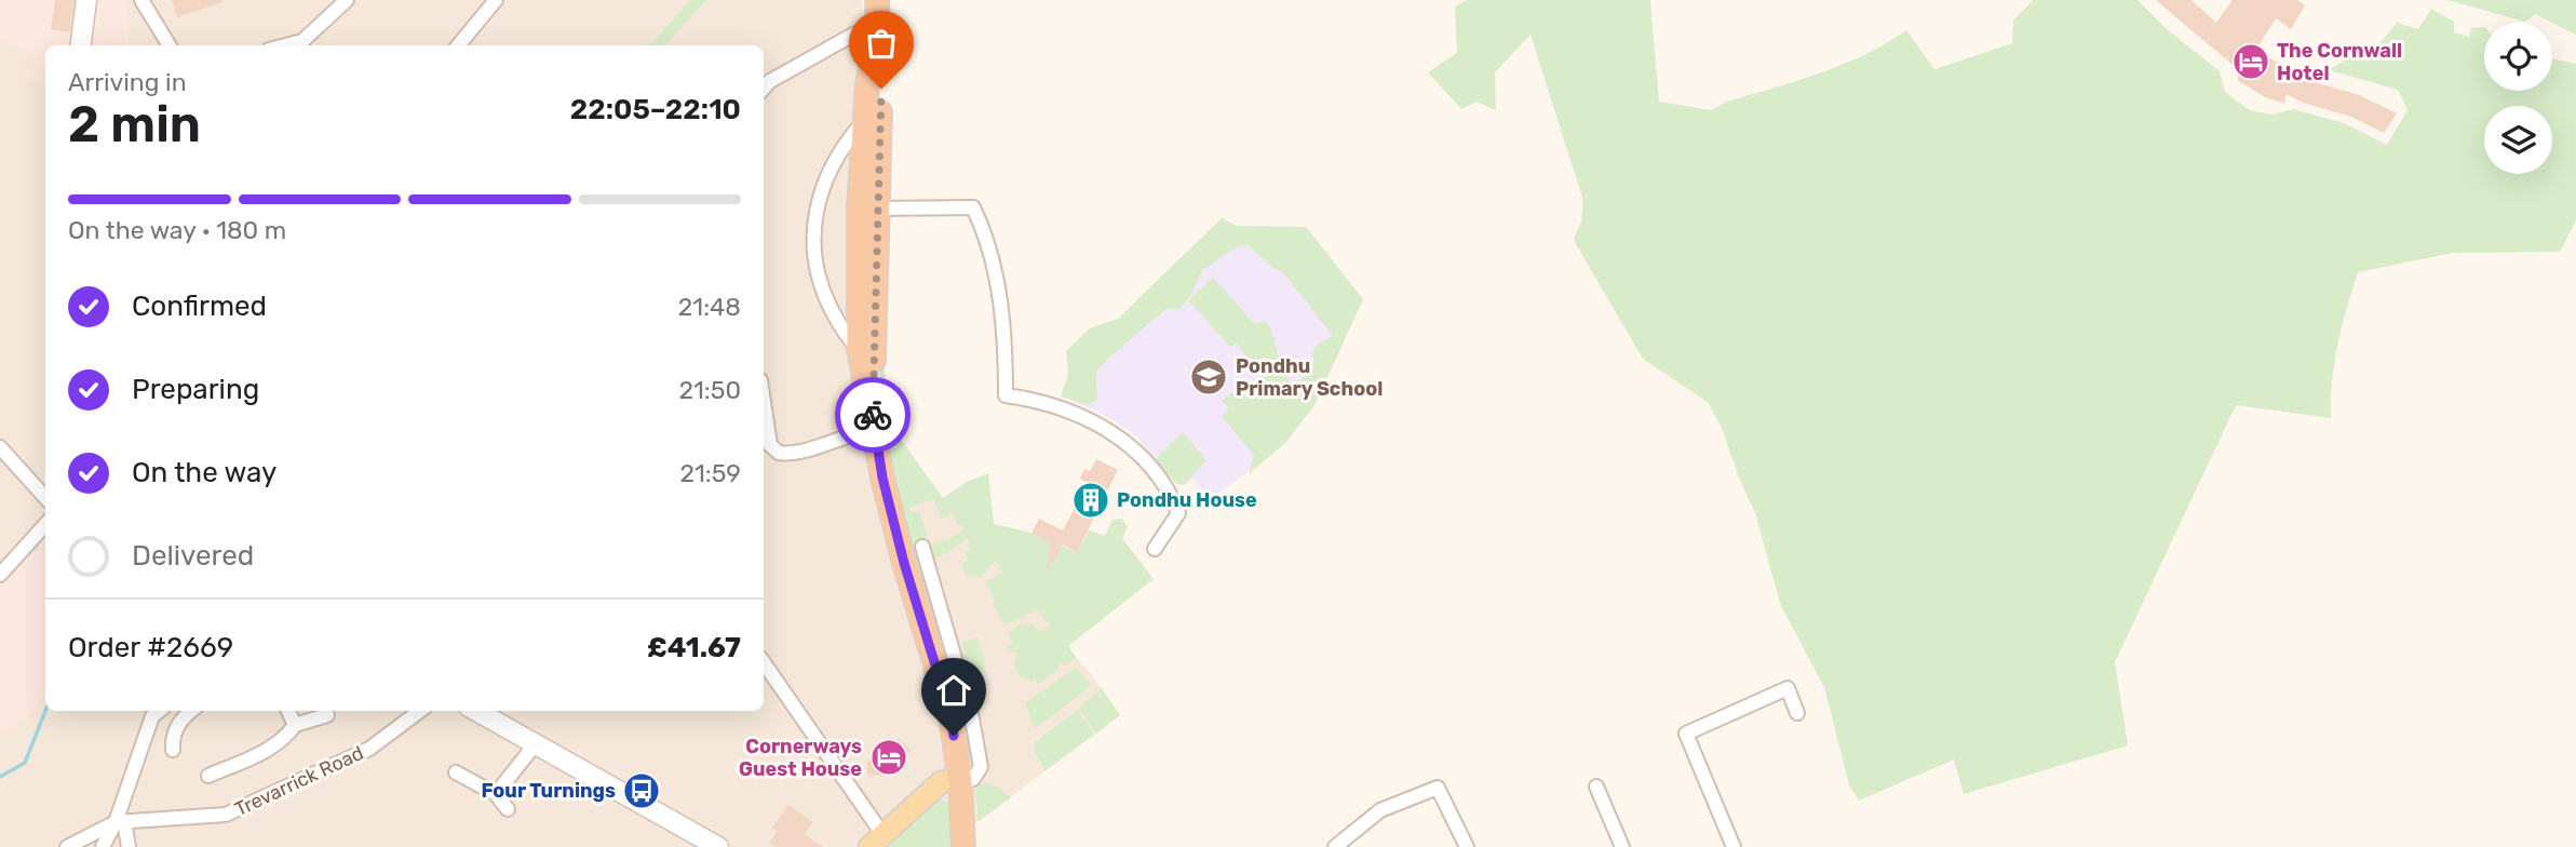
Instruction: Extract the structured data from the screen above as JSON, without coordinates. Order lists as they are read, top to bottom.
{
  "streets": {
    "street": ["Trevarrick Road"]
  },
  "places": {
    "hotel": ["The Cornwall Hotel", "Cornerways Guest House"],
    "school or university": ["Pondhu Primary School"],
    "building": ["Pondhu House"],
    "bus stop": ["Four Turnings"]
  },
  "page": {
    "heading": ["2 min", "Arriving in", "22:05–22:10"],
    "panel": ["Order #2669", "£41.67"],
    "bar": "On the way · 180 m",
    "list": [
      ["Confirmed", "21:48"],
      ["Preparing", "21:50"],
      ["On the way", "21:59"],
      "Delivered"
    ]
  }
}
